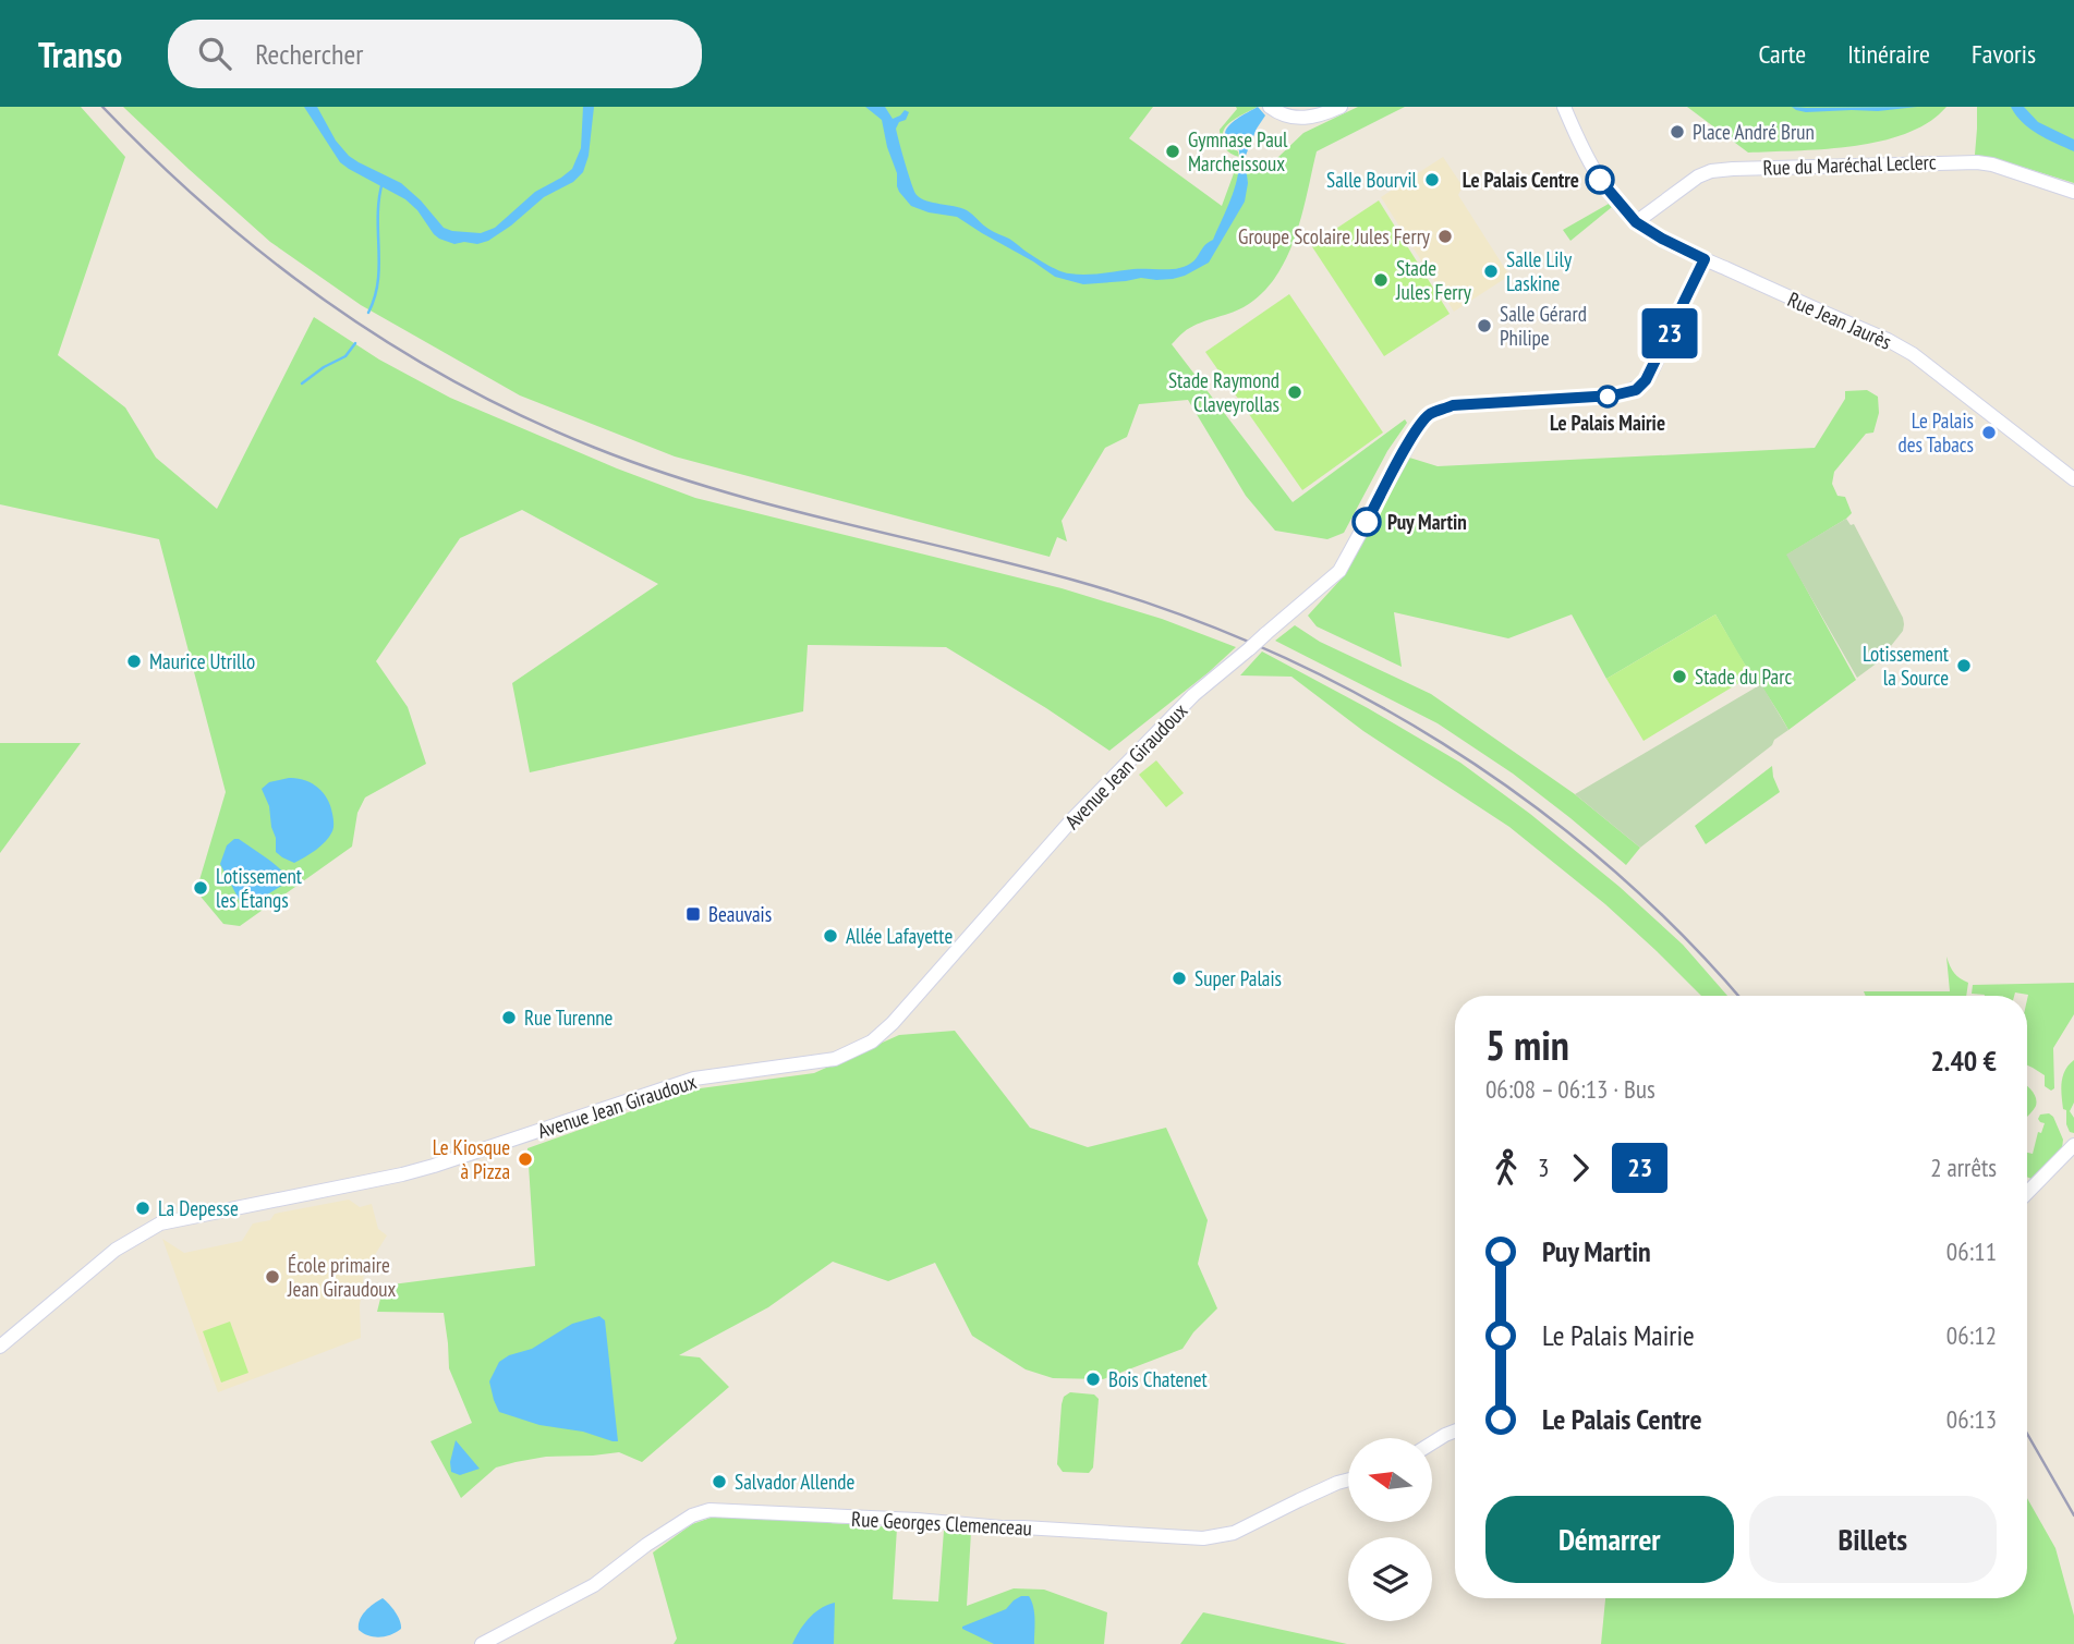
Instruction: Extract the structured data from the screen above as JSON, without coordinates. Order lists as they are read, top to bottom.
{
  "streets": {
    "street": [
      "Rue du Maréchal Leclerc",
      "Rue Jean Jaurès",
      "Avenue Jean Giraudoux",
      "Rue Georges Clemenceau"
    ]
  },
  "crossings": [
    ["Rue du Maréchal Leclerc", "Rue Jean Jaurès"],
    ["Rue Jean Jaurès", "Avenue Jean Giraudoux"]
  ],
  "places": {
    "other": [
      "Place André Brun",
      "Gymnase Paul Marcheissoux",
      "Salle Bourvil",
      "Le Palais Centre",
      "Groupe Scolaire Jules Ferry",
      "Salle Lily Laskine",
      "Stade Jules Ferry",
      "Salle Gérard Philipe",
      "Stade Raymond Claveyrollas",
      "Le Palais Mairie",
      "Le Palais des Tabacs",
      "Puy Martin",
      "Maurice Utrillo",
      "Lotissement la Source",
      "Stade du Parc",
      "Lotissement les Étangs",
      "Allée Lafayette",
      "Super Palais",
      "Rue Turenne",
      "Le Kiosque à Pizza",
      "La Depesse",
      "École primaire Jean Giraudoux",
      "Bois Chatenet",
      "Salvador Allende"
    ],
    "transit": ["Beauvais"]
  },
  "lines": ["bus line 23"],
  "north": "left",
  "page": {
    "header": "Transo",
    "search": "Rechercher",
    "nav": ["Carte", "Itinéraire", "Favoris"],
    "on_map": "23",
    "heading": ["5 min", "06:08 – 06:13 · Bus", "2.40 €"],
    "legs": ["3", "23", "2 arrêts"],
    "list": [
      {
        "name": "Puy Martin",
        "value": "06:11"
      },
      {
        "name": "Le Palais Mairie",
        "value": "06:12"
      },
      {
        "name": "Le Palais Centre",
        "value": "06:13"
      }
    ],
    "buttons": ["Démarrer", "Billets"]
  }
}
